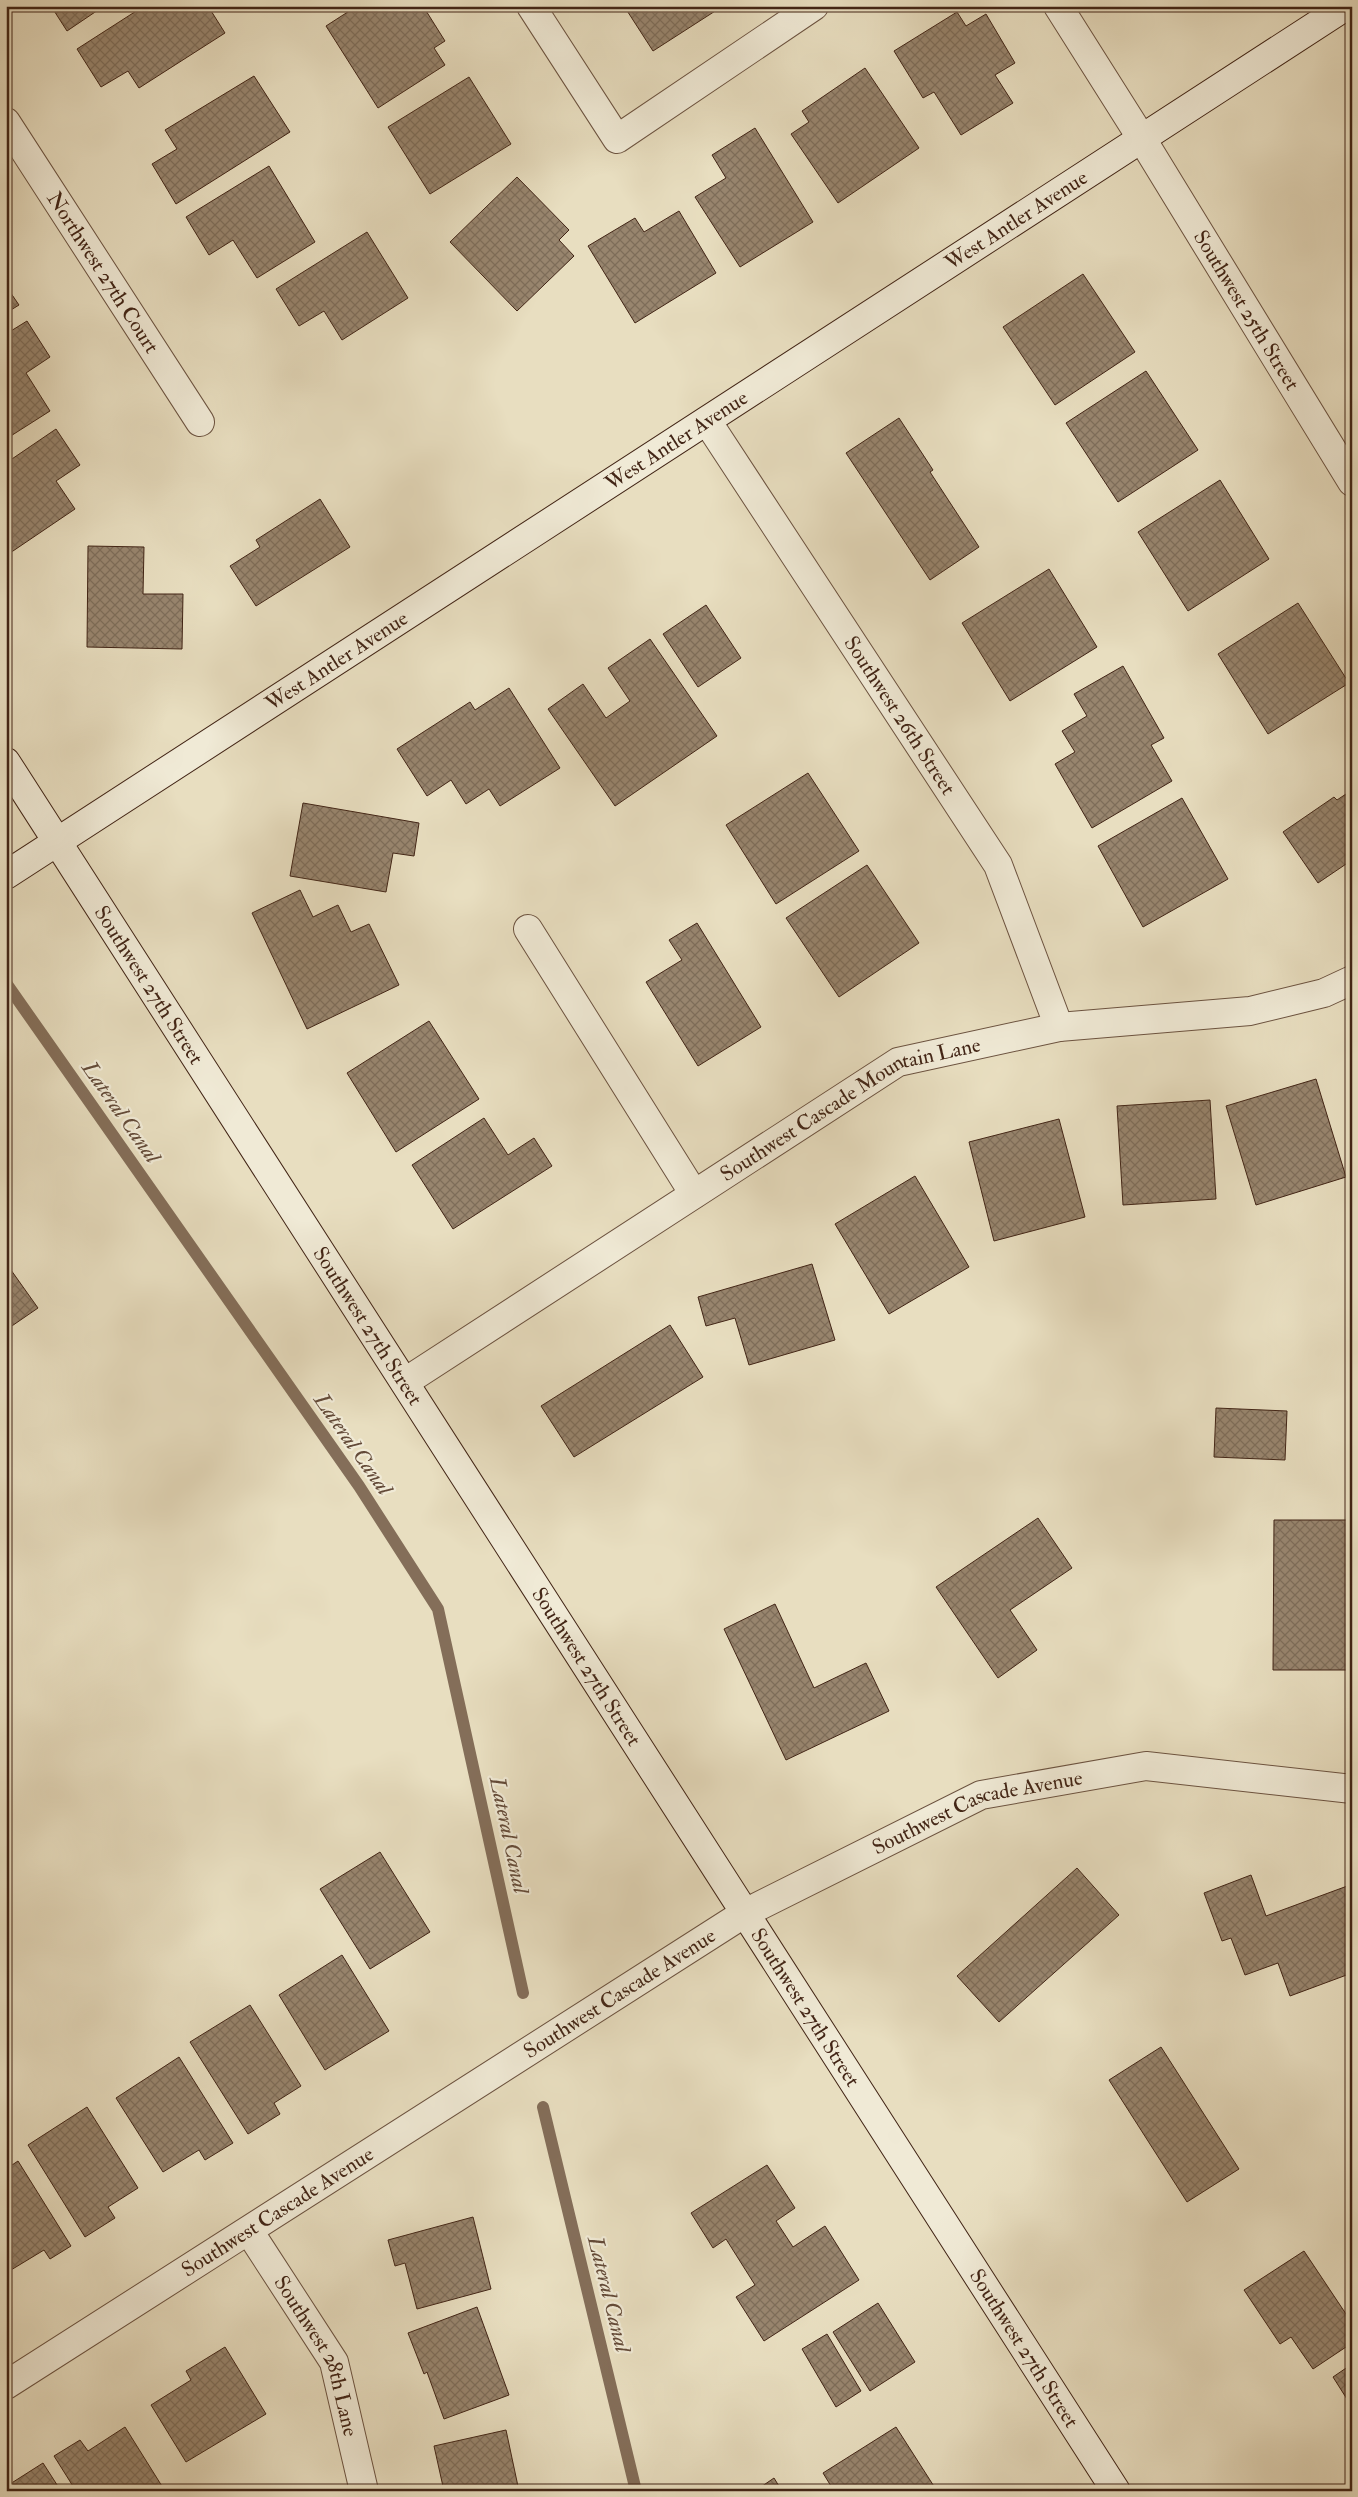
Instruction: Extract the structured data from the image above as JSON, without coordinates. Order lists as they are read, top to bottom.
{
  "streets": {
    "street": [
      "West Antler Avenue",
      "Northwest 27th Court",
      "Southwest 25th Street",
      "Southwest 26th Street",
      "Southwest 27th Street",
      "Southwest Cascade Mountain Lane",
      "Southwest Cascade Avenue",
      "Southwest 28th Lane"
    ]
  },
  "crossings": [
    ["West Antler Avenue", "Southwest 25th Street"],
    ["West Antler Avenue", "Southwest 26th Street"],
    ["West Antler Avenue", "Southwest 27th Street"],
    ["Southwest 26th Street", "Southwest Cascade Mountain Lane"],
    ["Southwest 27th Street", "Southwest Cascade Mountain Lane"],
    ["Southwest 27th Street", "Southwest Cascade Avenue"],
    ["Southwest Cascade Avenue", "Southwest 28th Lane"]
  ],
  "water": ["Lateral Canal"]
}
